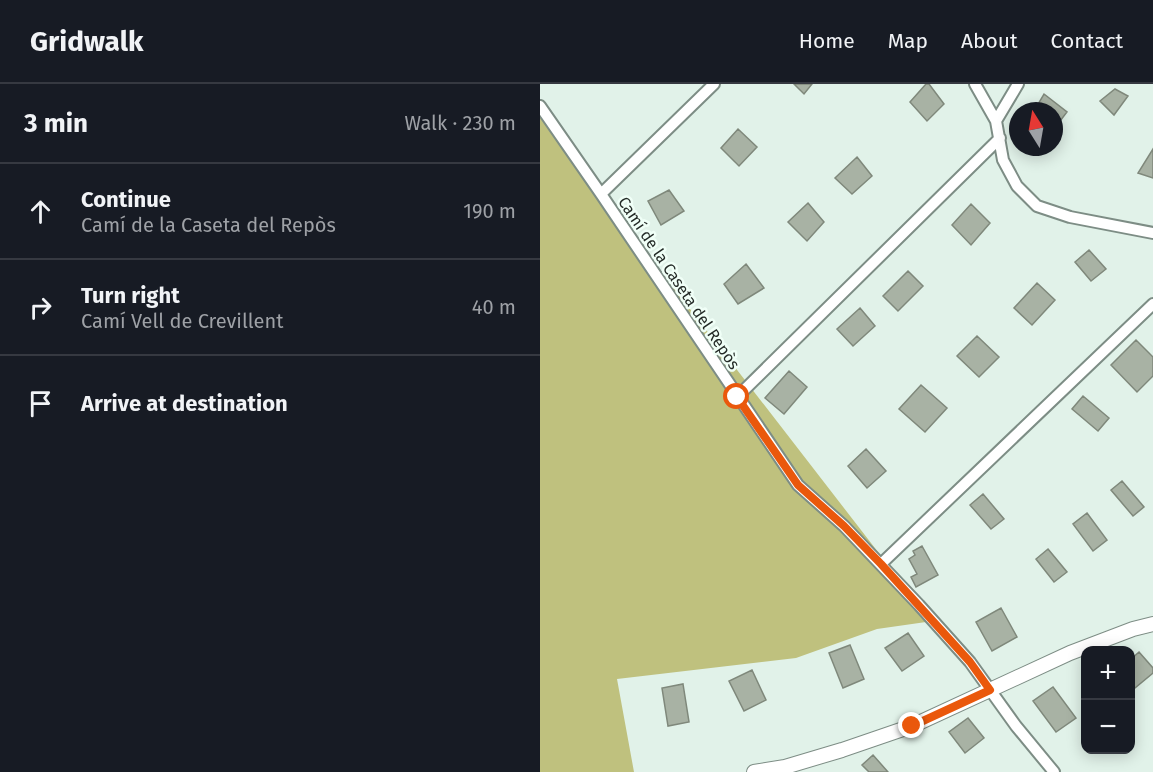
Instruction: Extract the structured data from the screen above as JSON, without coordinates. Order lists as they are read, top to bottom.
{
  "streets": {
    "street": ["Camí de la Caseta del Repòs"]
  },
  "north": "top",
  "page": {
    "header": "Gridwalk",
    "nav": [
      "Home",
      "Map",
      "About",
      "Contact"
    ],
    "heading": ["3 min", "Walk · 230 m"],
    "list": [
      ["Continue", "Camí de la Caseta del Repòs", "190 m"],
      ["Turn right", "Camí Vell de Crevillent", "40 m"],
      "Arrive at destination"
    ],
    "map_buttons": ["+", "−"]
  }
}
